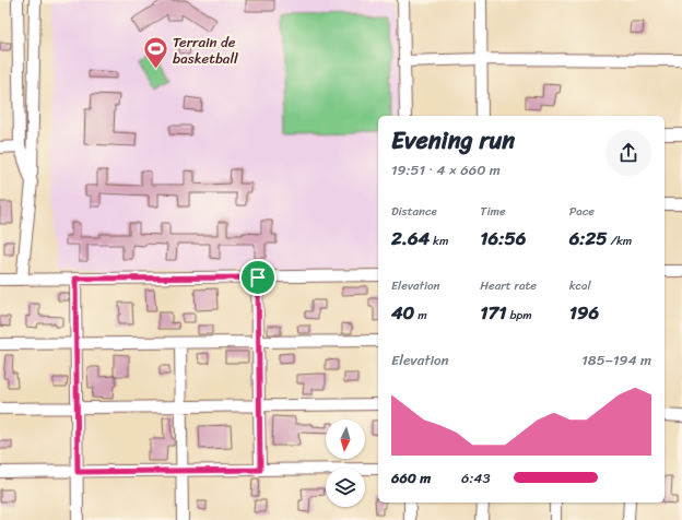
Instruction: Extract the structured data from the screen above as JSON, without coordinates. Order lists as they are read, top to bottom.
{
  "places": {
    "sports": ["Terrain de basketball"]
  },
  "north": "bottom",
  "page": {
    "heading": ["Evening run", "19:51 · 4 × 660 m"],
    "stats": [
      ["Distance", "2.64 km"],
      ["Time", "16:56"],
      ["Pace", "6:25 /km"],
      ["Elevation", "40 m"],
      ["Heart rate", "171 bpm"],
      ["kcal", "196"]
    ],
    "chart": ["Elevation", "185–194 m"],
    "list": [
      {
        "name": "660 m",
        "note": "6:43"
      }
    ]
  }
}
